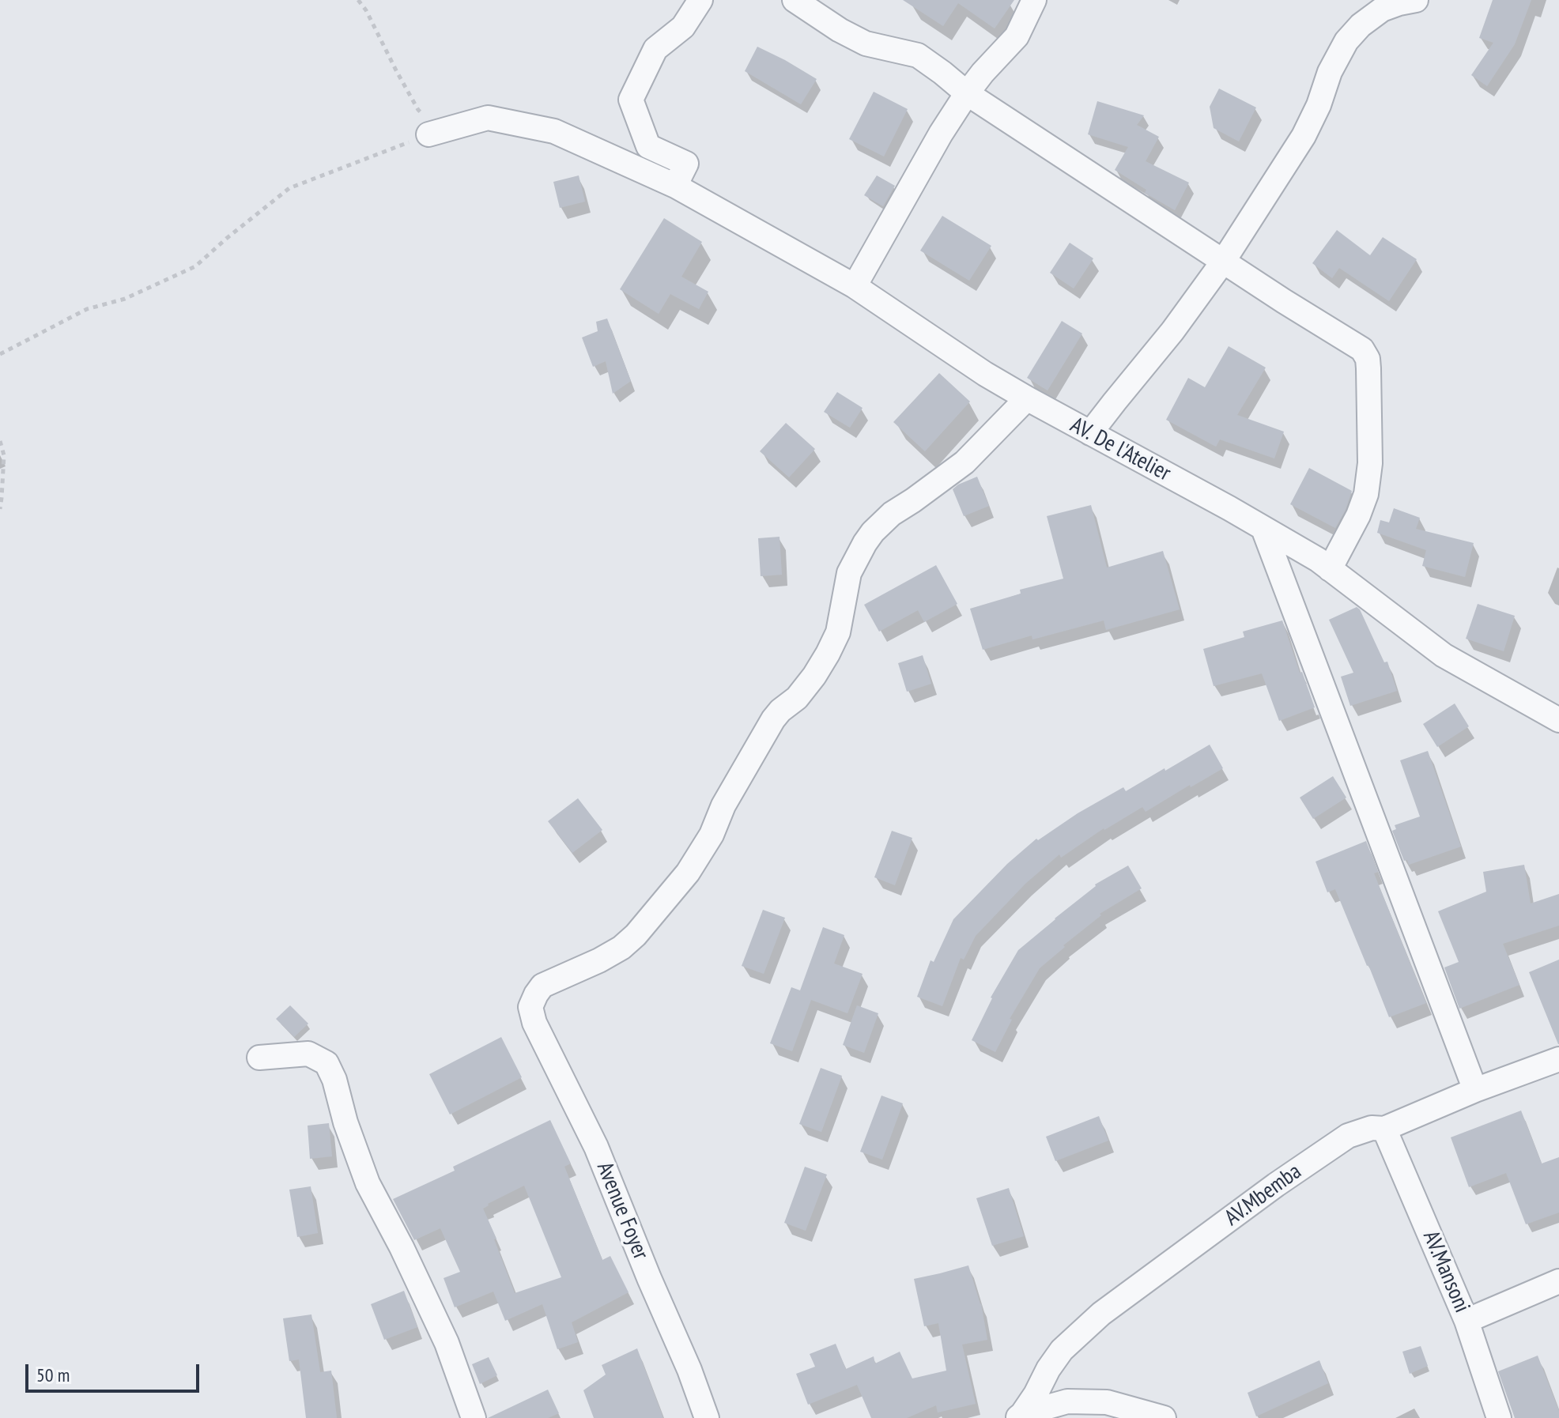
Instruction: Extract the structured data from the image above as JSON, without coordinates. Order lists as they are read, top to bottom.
{
  "streets": {
    "street": [
      "AV. De l'Atelier",
      "AV.Mbemba",
      "Avenue Foyer",
      "AV.Mansoni"
    ]
  },
  "crossings": [
    ["AV. De l'Atelier", "Avenue Foyer"],
    ["AV.Mbemba", "AV.Mansoni"]
  ],
  "scale_bar": "50 m"
}
